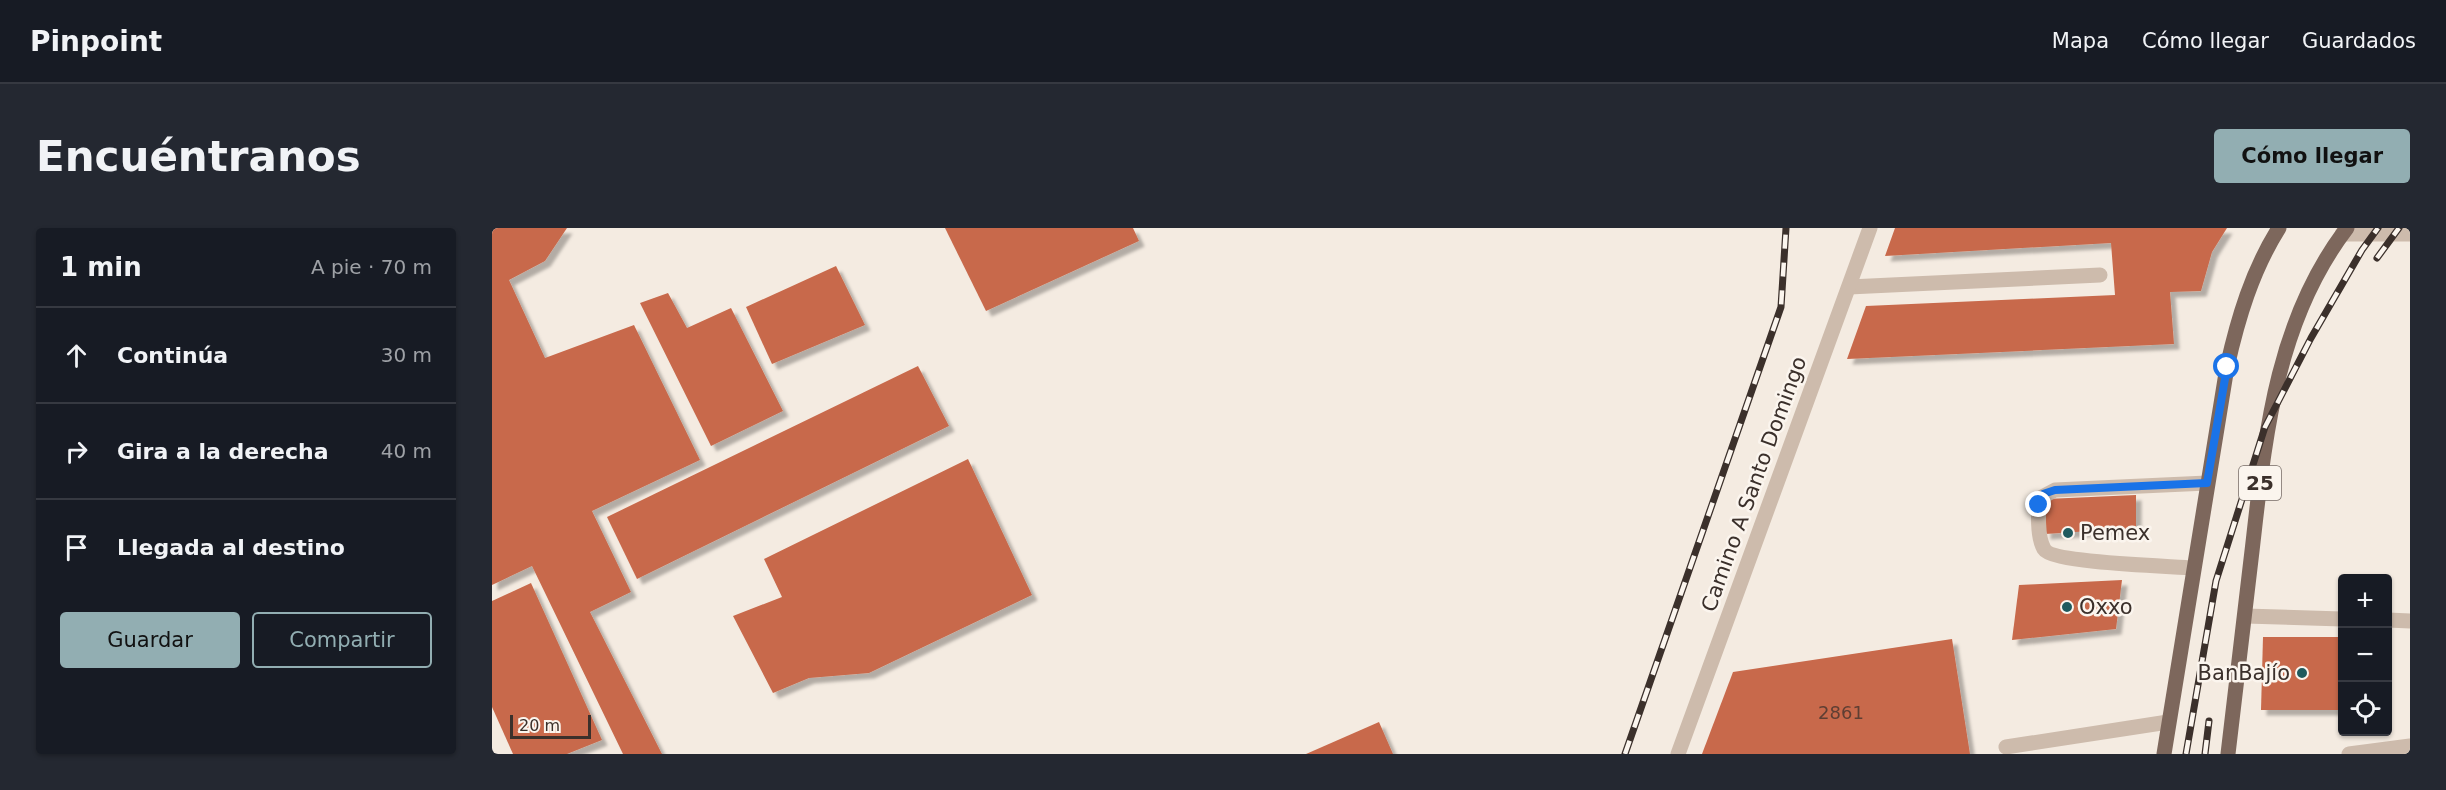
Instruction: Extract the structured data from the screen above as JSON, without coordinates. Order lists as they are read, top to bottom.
{
  "streets": {
    "main road": ["25"],
    "street": ["Camino A Santo Domingo"]
  },
  "places": ["Pemex", "Oxxo", "BanBajío"],
  "house_numbers": ["2861"],
  "scale_bar": "20 m",
  "page": {
    "header": "Pinpoint",
    "nav": ["Mapa", "Cómo llegar", "Guardados"],
    "buttons": [
      "Cómo llegar",
      ["Guardar", "Compartir"]
    ],
    "title": "Encuéntranos",
    "heading": ["1 min", "A pie · 70 m"],
    "list": [
      ["Continúa", "30 m"],
      ["Gira a la derecha", "40 m"],
      "Llegada al destino"
    ],
    "map_buttons": ["+", "−"],
    "scale": "20 m"
  }
}
